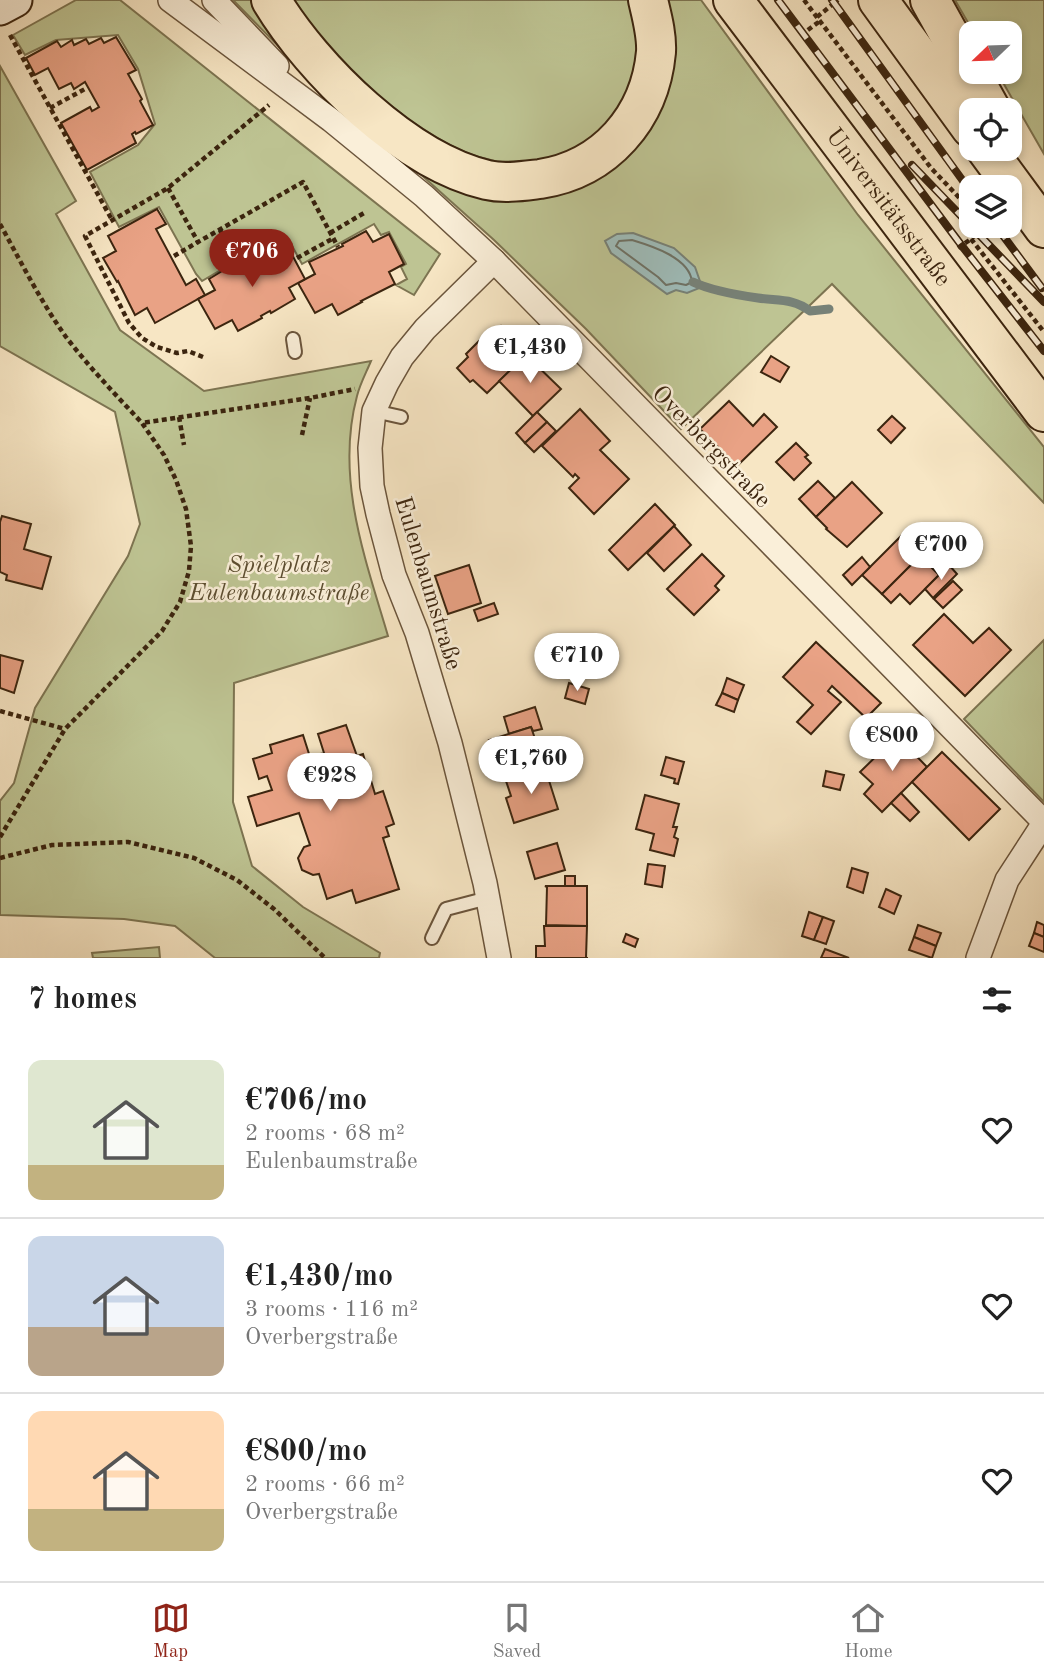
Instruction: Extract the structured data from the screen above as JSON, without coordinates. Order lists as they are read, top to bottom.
{
  "streets": {
    "highway": ["Universitätsstraße"],
    "street": ["Overbergstraße", "Eulenbaumstraße"]
  },
  "crossings": [
    ["Overbergstraße", "Eulenbaumstraße"]
  ],
  "parks": ["Spielplatz Eulenbaumstraße"],
  "north": "bottom left",
  "page": {
    "price": [
      "€706",
      "€1,430",
      "€700",
      "€710",
      "€800",
      "€1,760",
      "€928"
    ],
    "heading": "7 homes",
    "list": [
      {
        "name": "€706/mo",
        "note": "2 rooms · 68 m² · Eulenbaumstraße"
      },
      {
        "name": "€1,430/mo",
        "note": "3 rooms · 116 m² · Overbergstraße"
      },
      {
        "name": "€800/mo",
        "note": "2 rooms · 66 m² · Overbergstraße"
      }
    ],
    "tabs": ["Map", "Saved", "Home"]
  }
}
